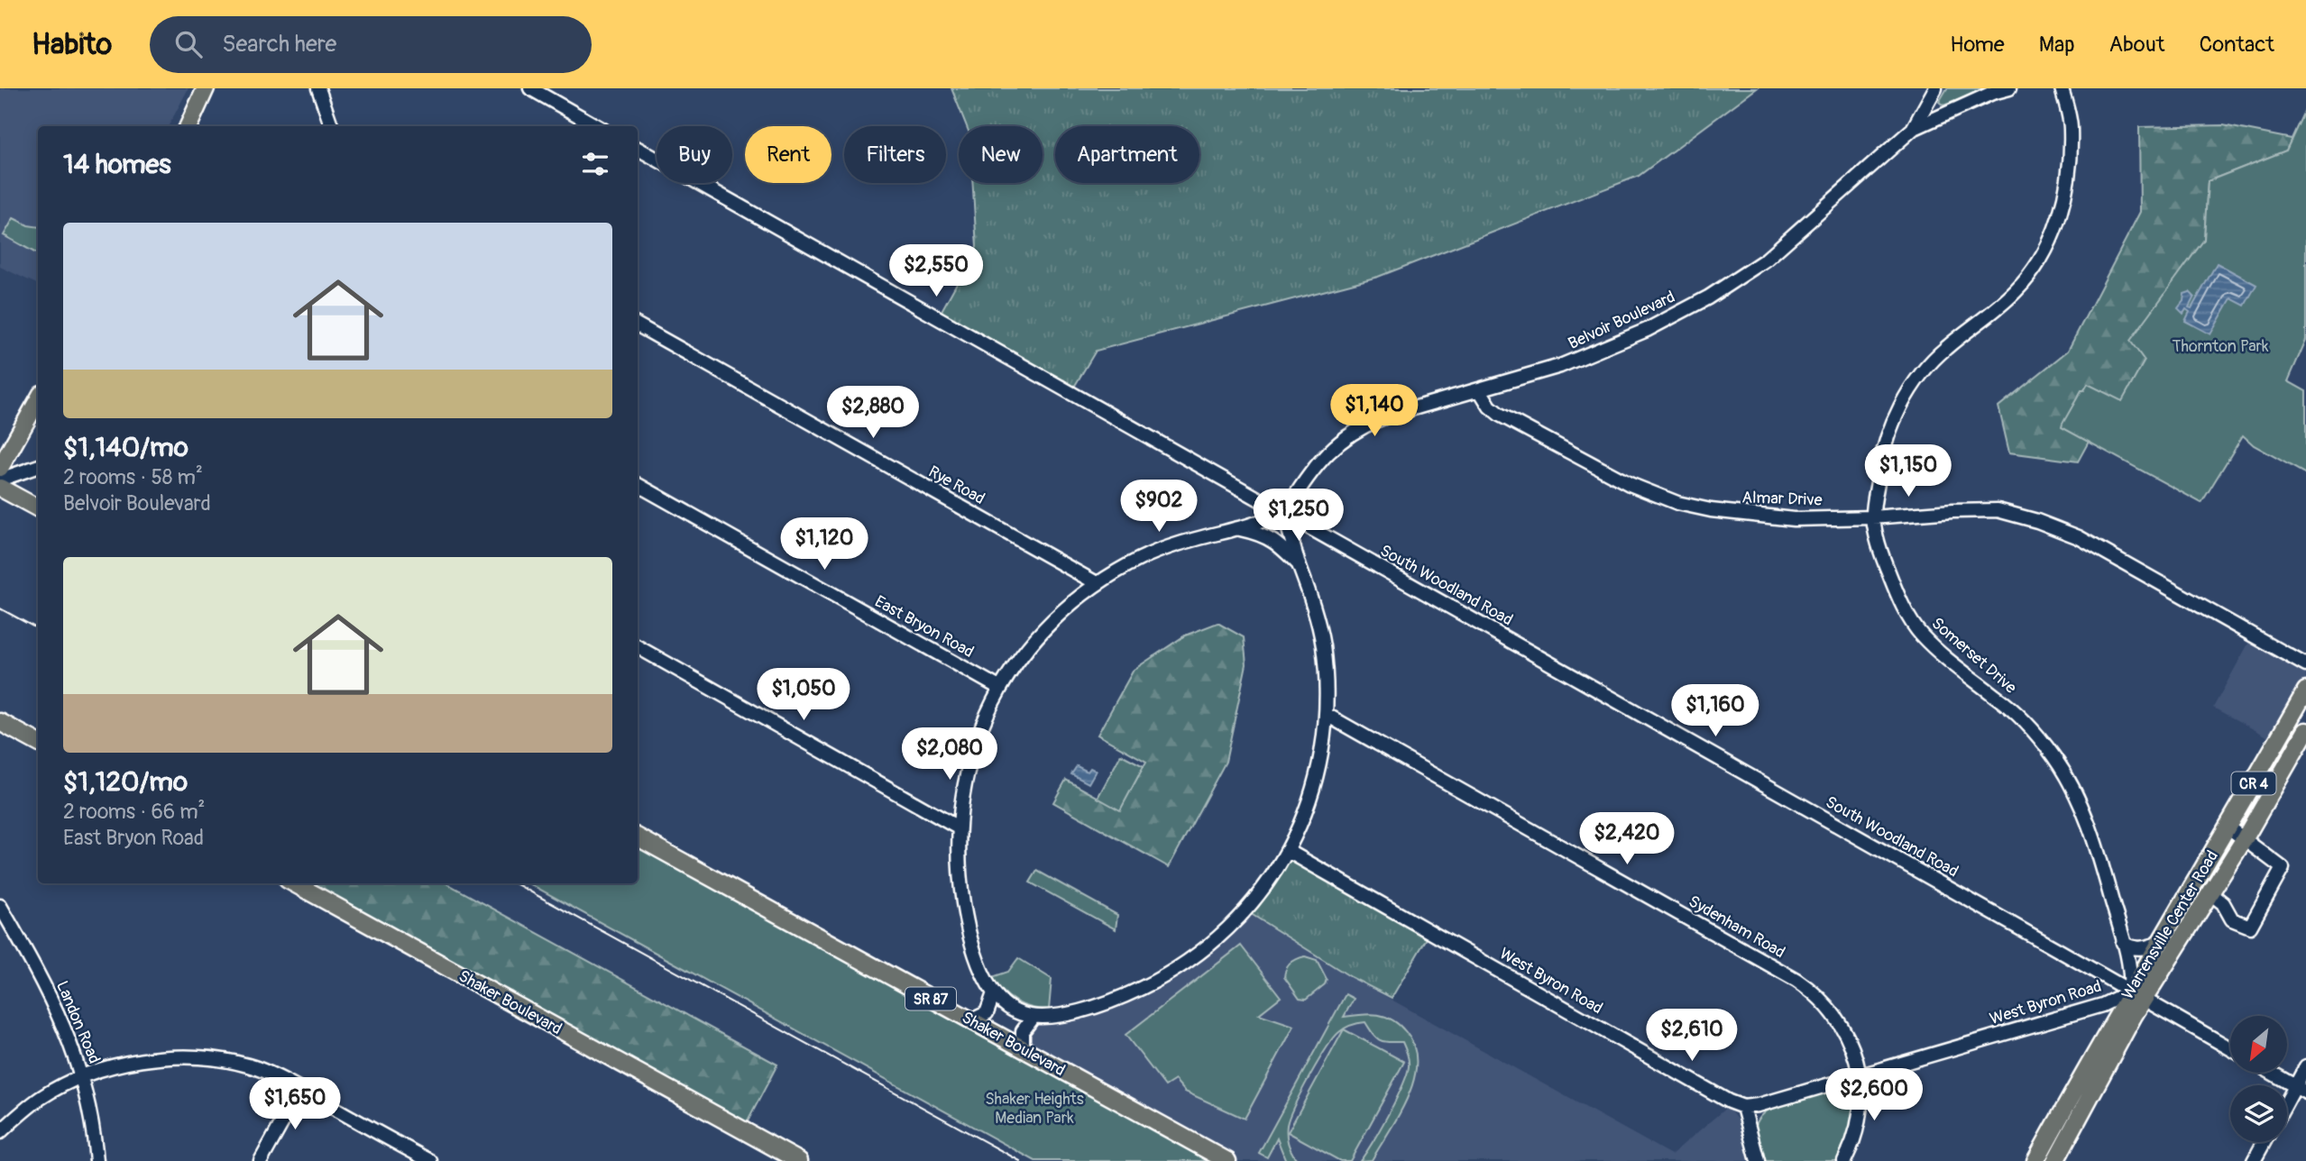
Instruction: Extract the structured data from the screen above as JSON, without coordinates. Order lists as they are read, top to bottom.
{
  "streets": {
    "main road": [
      "CR 4",
      "Warrensville Center Road",
      "SR 87",
      "Shaker Boulevard"
    ],
    "street": [
      "Belvoir Boulevard",
      "Rye Road",
      "Almar Drive",
      "South Woodland Road",
      "East Bryon Road",
      "Somerset Drive",
      "Sydenham Road",
      "West Byron Road",
      "Landon Road"
    ]
  },
  "crossings": [
    ["Belvoir Boulevard", "Almar Drive"],
    ["Belvoir Boulevard", "South Woodland Road"],
    ["Almar Drive", "Somerset Drive"],
    ["South Woodland Road", "Somerset Drive"],
    ["South Woodland Road", "Warrensville Center Road"],
    ["South Woodland Road", "West Byron Road"],
    ["Somerset Drive", "Warrensville Center Road"],
    ["Somerset Drive", "West Byron Road"],
    ["Warrensville Center Road", "West Byron Road"],
    ["Sydenham Road", "West Byron Road"]
  ],
  "parks": ["Thornton Park", "Shaker Heights Median Park"],
  "north": "bottom left",
  "page": {
    "header": "Habito",
    "search": "Search here",
    "nav": [
      "Home",
      "Map",
      "About",
      "Contact"
    ],
    "chip": [
      "Buy",
      "Rent",
      "Filters",
      "New",
      "Apartment"
    ],
    "heading": "14 homes",
    "list": [
      {
        "name": "$1,140/mo",
        "note": "2 rooms · 58 m² · Belvoir Boulevard"
      },
      {
        "name": "$1,120/mo",
        "note": "2 rooms · 66 m² · East Bryon Road"
      }
    ],
    "price": [
      "$2,550",
      "$1,140",
      "$2,880",
      "$1,150",
      "$902",
      "$1,250",
      "$1,120",
      "$1,050",
      "$1,160",
      "$2,080",
      "$2,420",
      "$2,610",
      "$2,600",
      "$1,650"
    ]
  }
}
